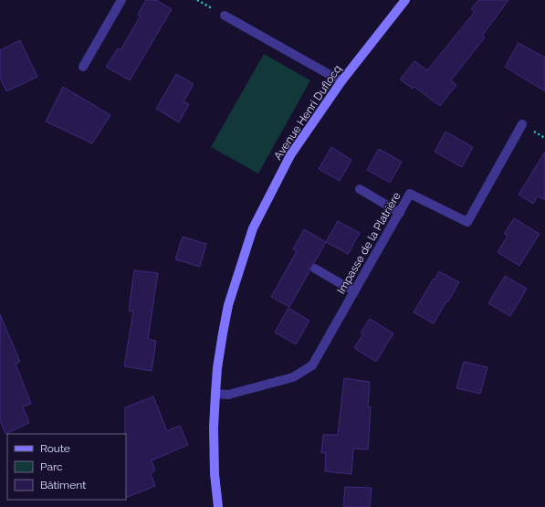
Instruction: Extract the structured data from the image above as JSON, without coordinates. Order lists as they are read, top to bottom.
{
  "streets": {
    "street": ["Avenue Henri Duflocq", "Impasse de la Platrière"]
  },
  "crossings": [
    ["Avenue Henri Duflocq", "Impasse de la Platrière"]
  ],
  "legend": ["Route", "Parc", "Bâtiment"]
}
